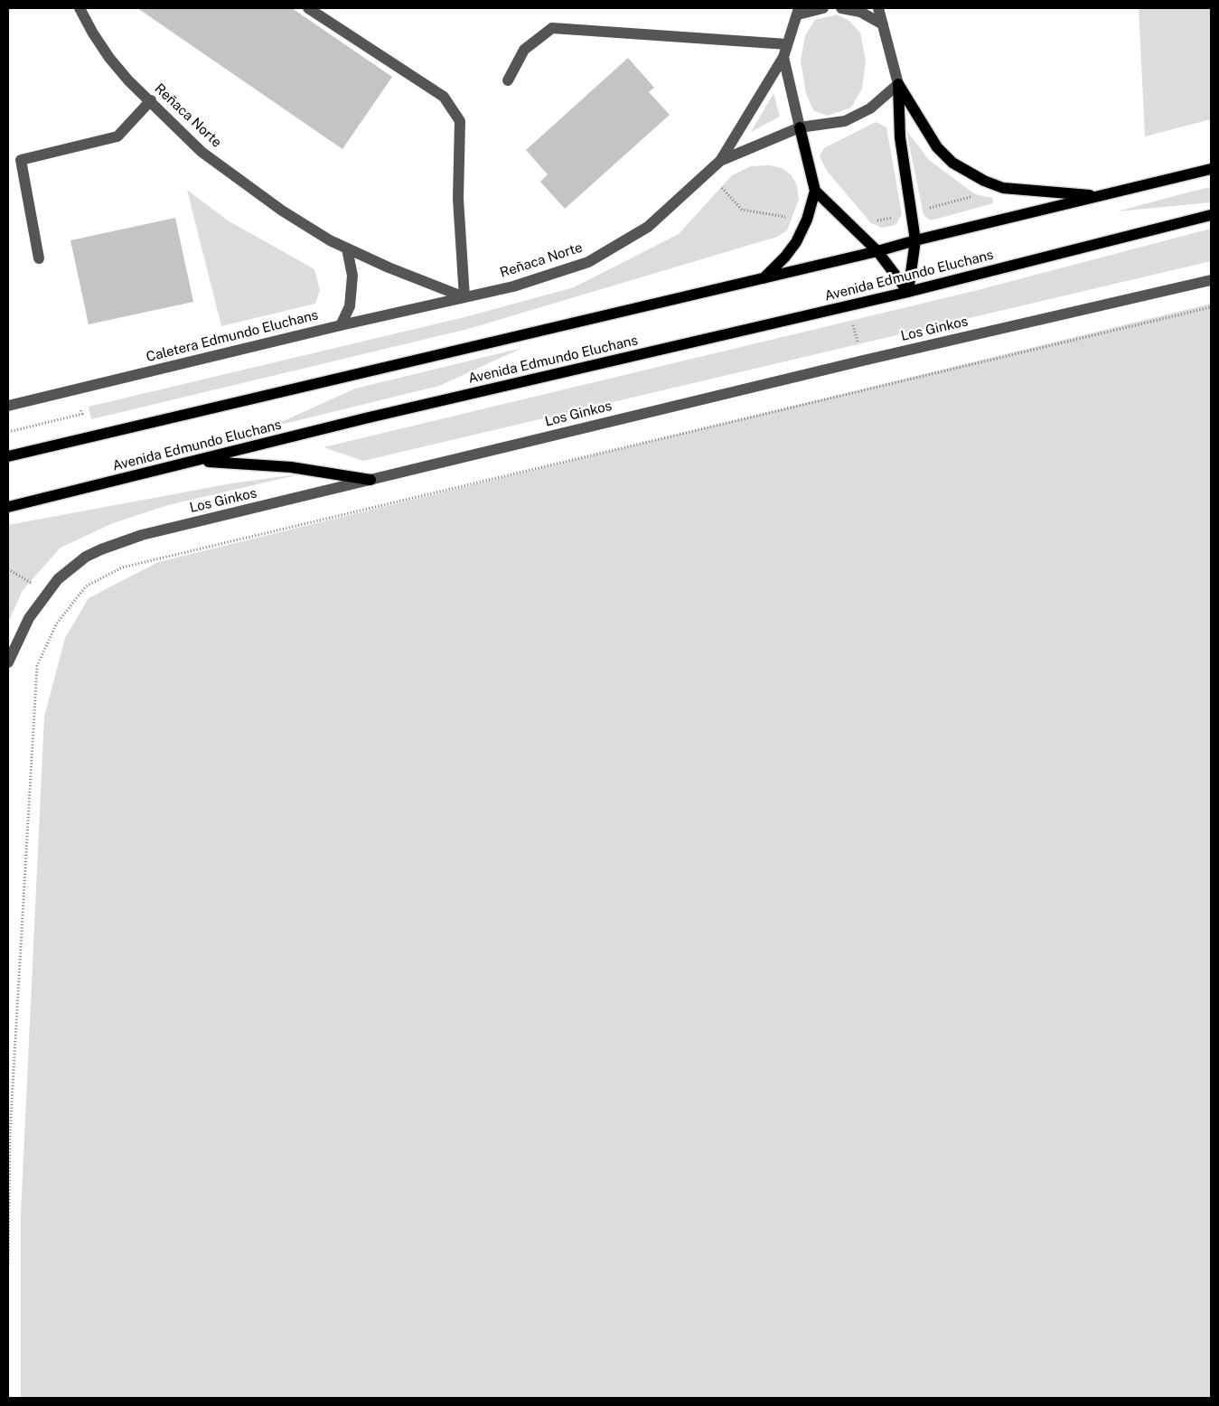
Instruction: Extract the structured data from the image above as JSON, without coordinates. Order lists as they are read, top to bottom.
{
  "streets": {
    "main road": ["Avenida Edmundo Eluchans"],
    "street": ["Reñaca Norte", "Los Ginkos", "Caletera Edmundo Eluchans"]
  },
  "crossings": [
    ["Reñaca Norte", "Caletera Edmundo Eluchans"]
  ]
}
